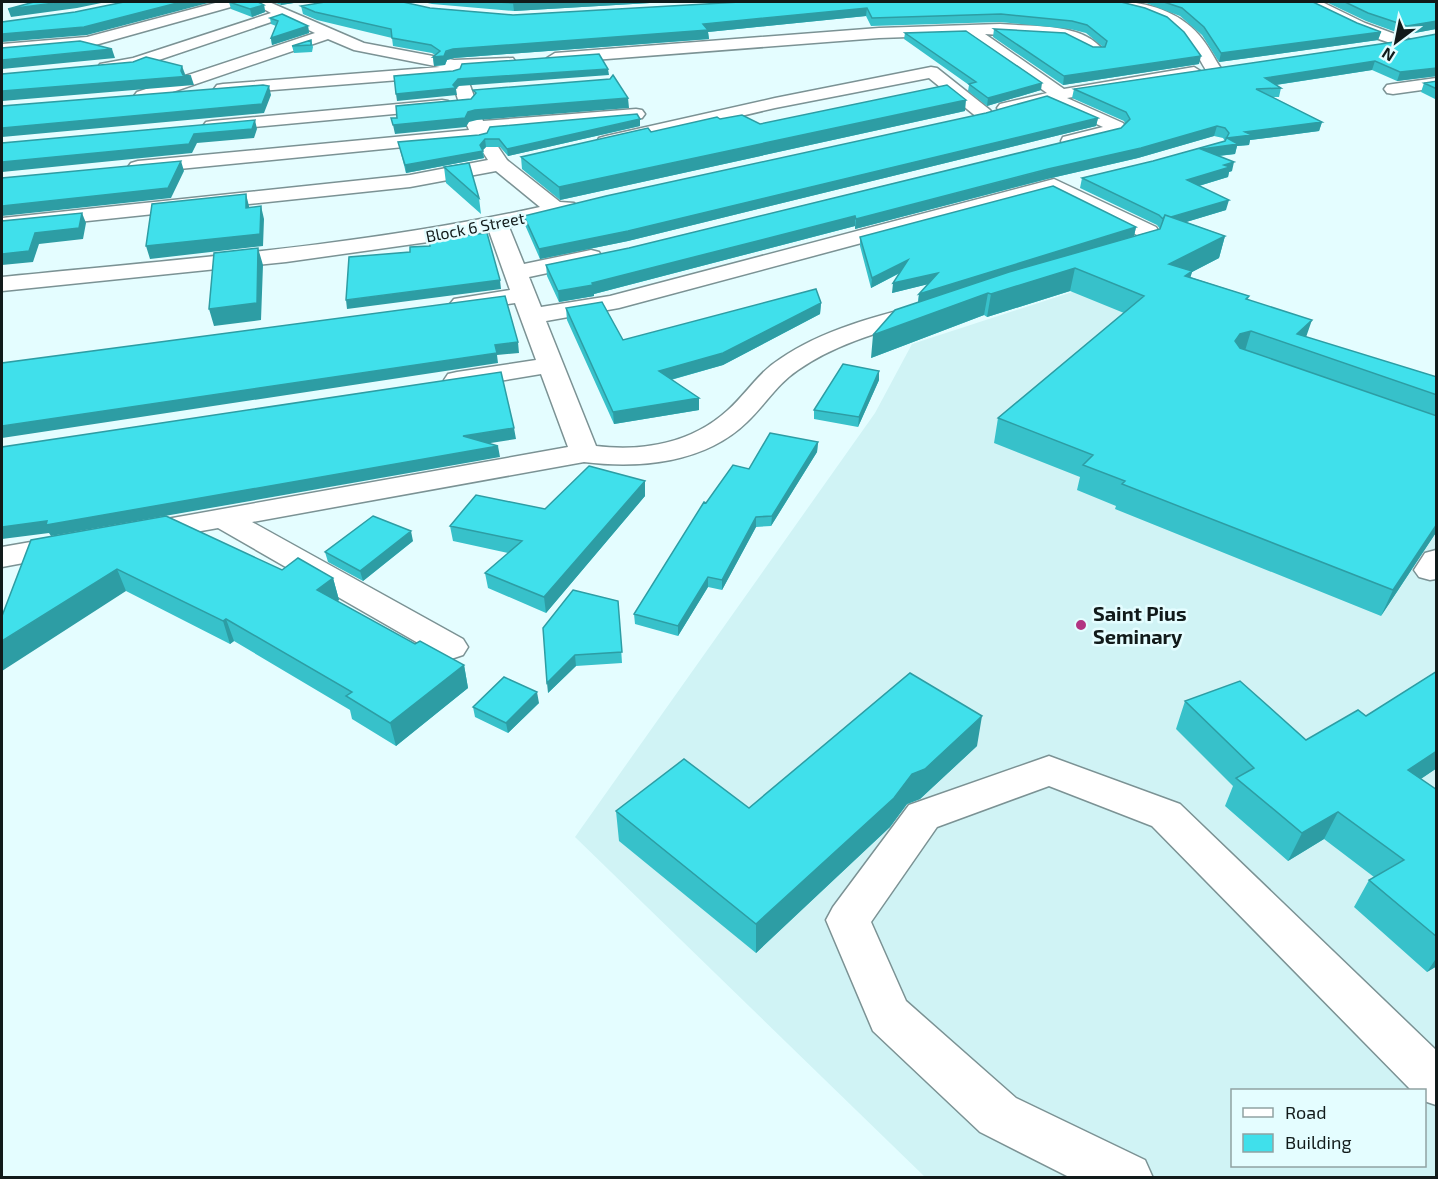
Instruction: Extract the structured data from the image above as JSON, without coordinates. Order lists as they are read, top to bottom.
{
  "streets": {
    "street": ["Block 6 Street"]
  },
  "places": ["Saint Pius Seminary"],
  "legend": ["Road", "Building"],
  "north": "bottom left"
}
